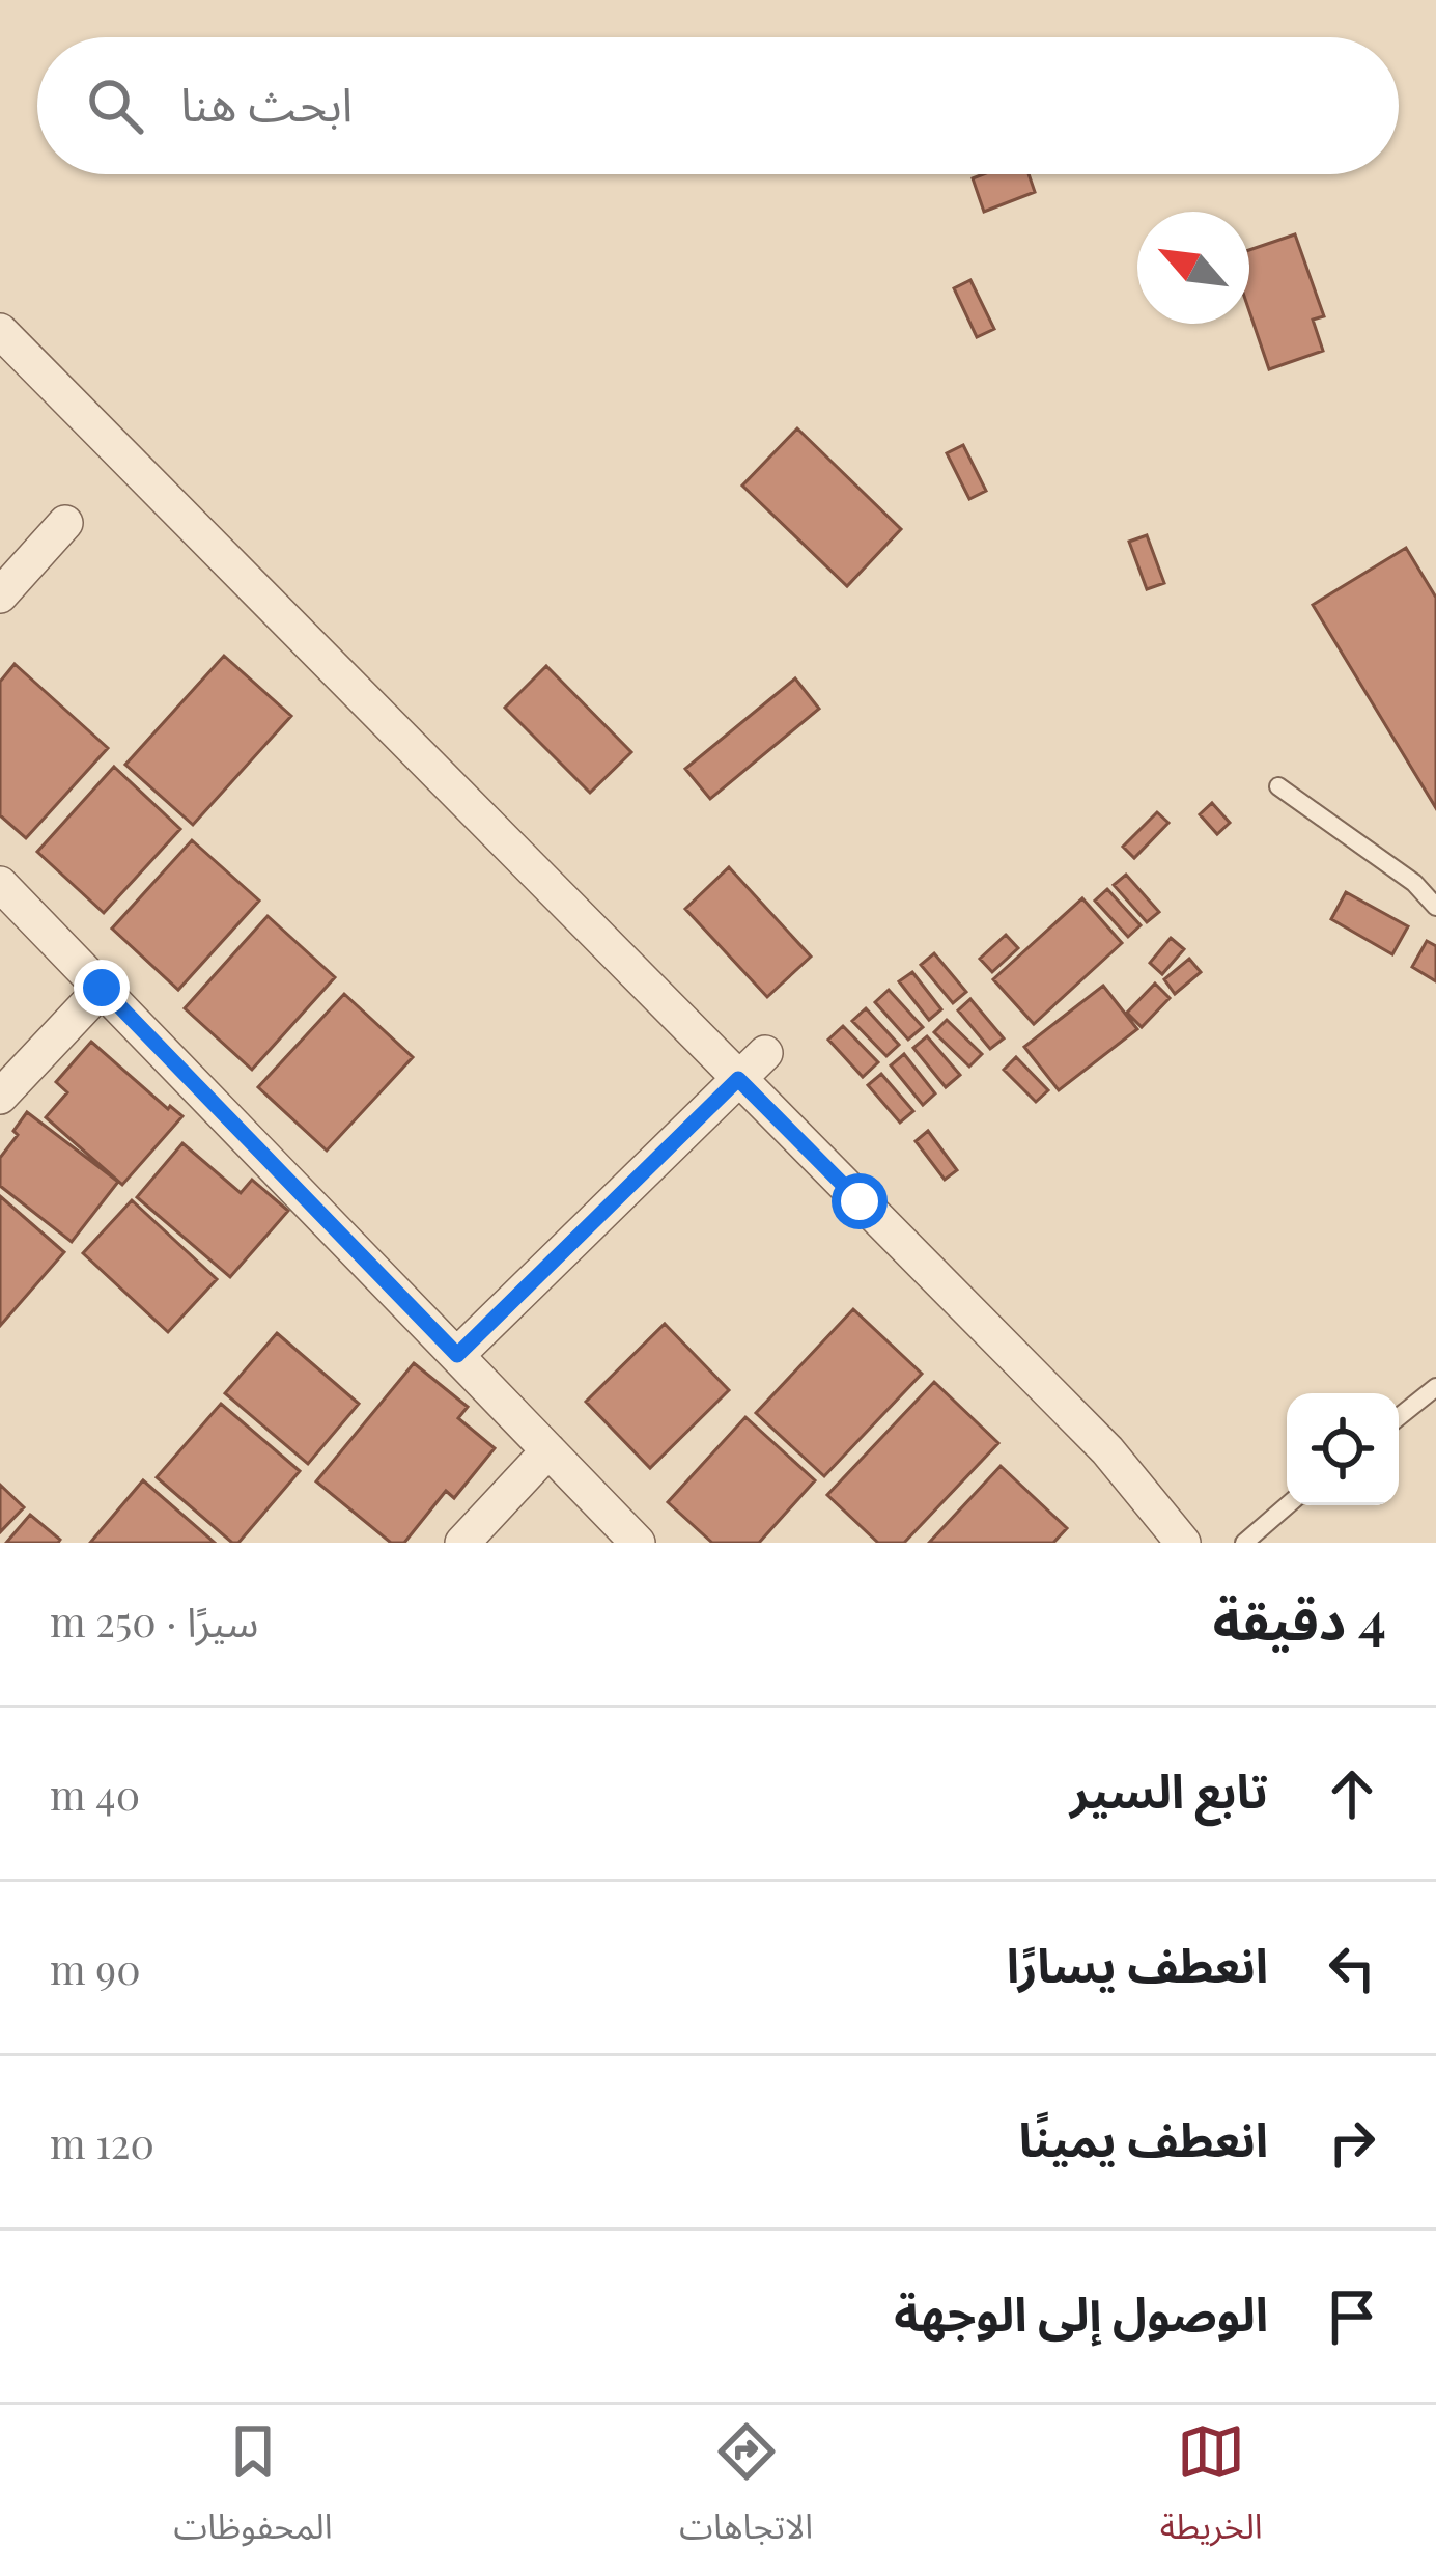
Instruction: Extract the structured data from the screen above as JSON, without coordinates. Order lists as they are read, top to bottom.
{
  "north": "top left",
  "page": {
    "search": "ابحث هنا",
    "heading": ["4 دقيقة", "سيرًا · 250 m"],
    "list": [
      ["تابع السير", "40 m"],
      ["انعطف يسارًا", "90 m"],
      ["انعطف يمينًا", "120 m"],
      "الوصول إلى الوجهة"
    ],
    "nav": ["الخريطة", "الاتجاهات", "المحفوظات"]
  }
}
